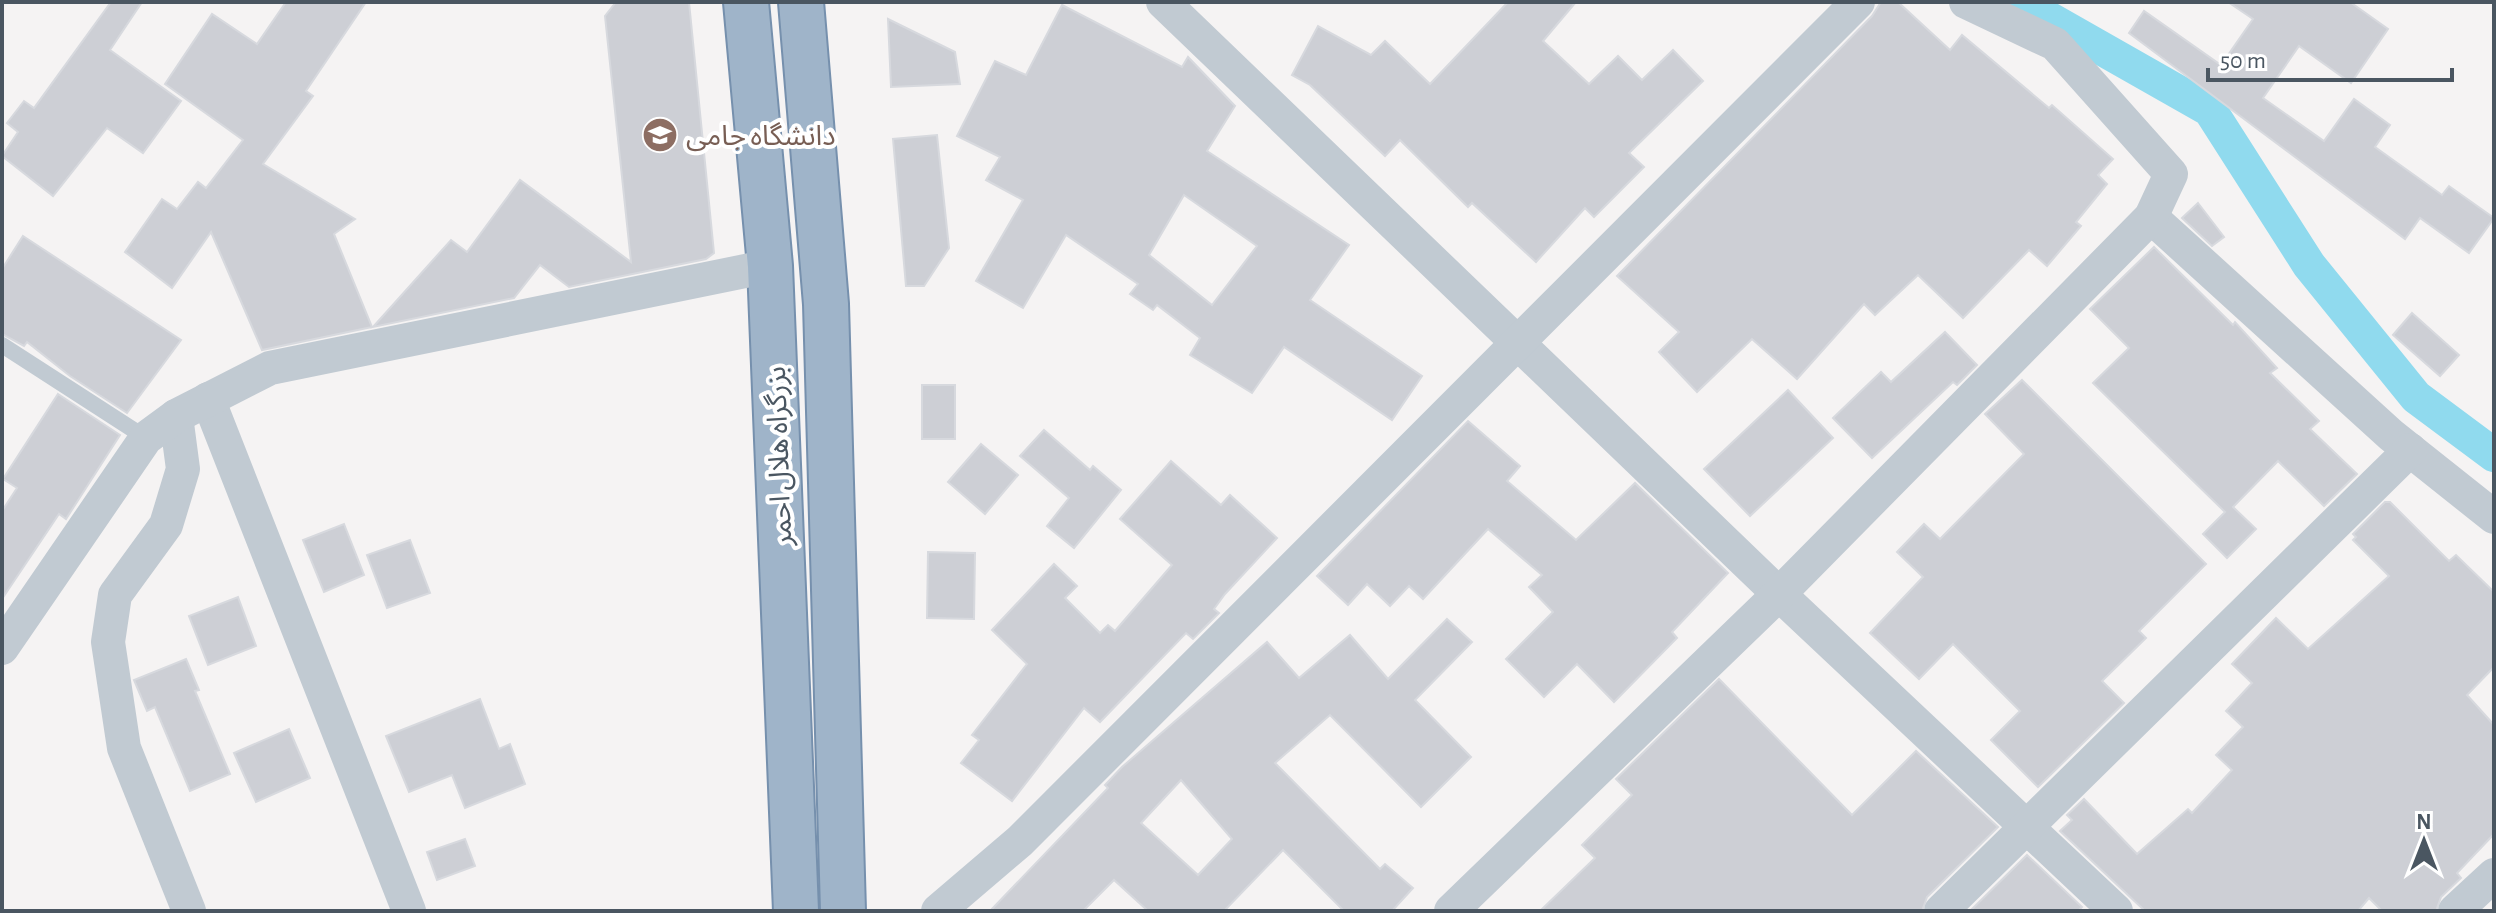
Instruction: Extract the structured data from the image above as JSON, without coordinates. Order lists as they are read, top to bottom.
{
  "streets": {
    "highway": ["بزرگراه هلال احمر"]
  },
  "places": {
    "school or university": ["دانشگاه جامی"]
  },
  "scale_bar": "50 m",
  "north": "top"
}
